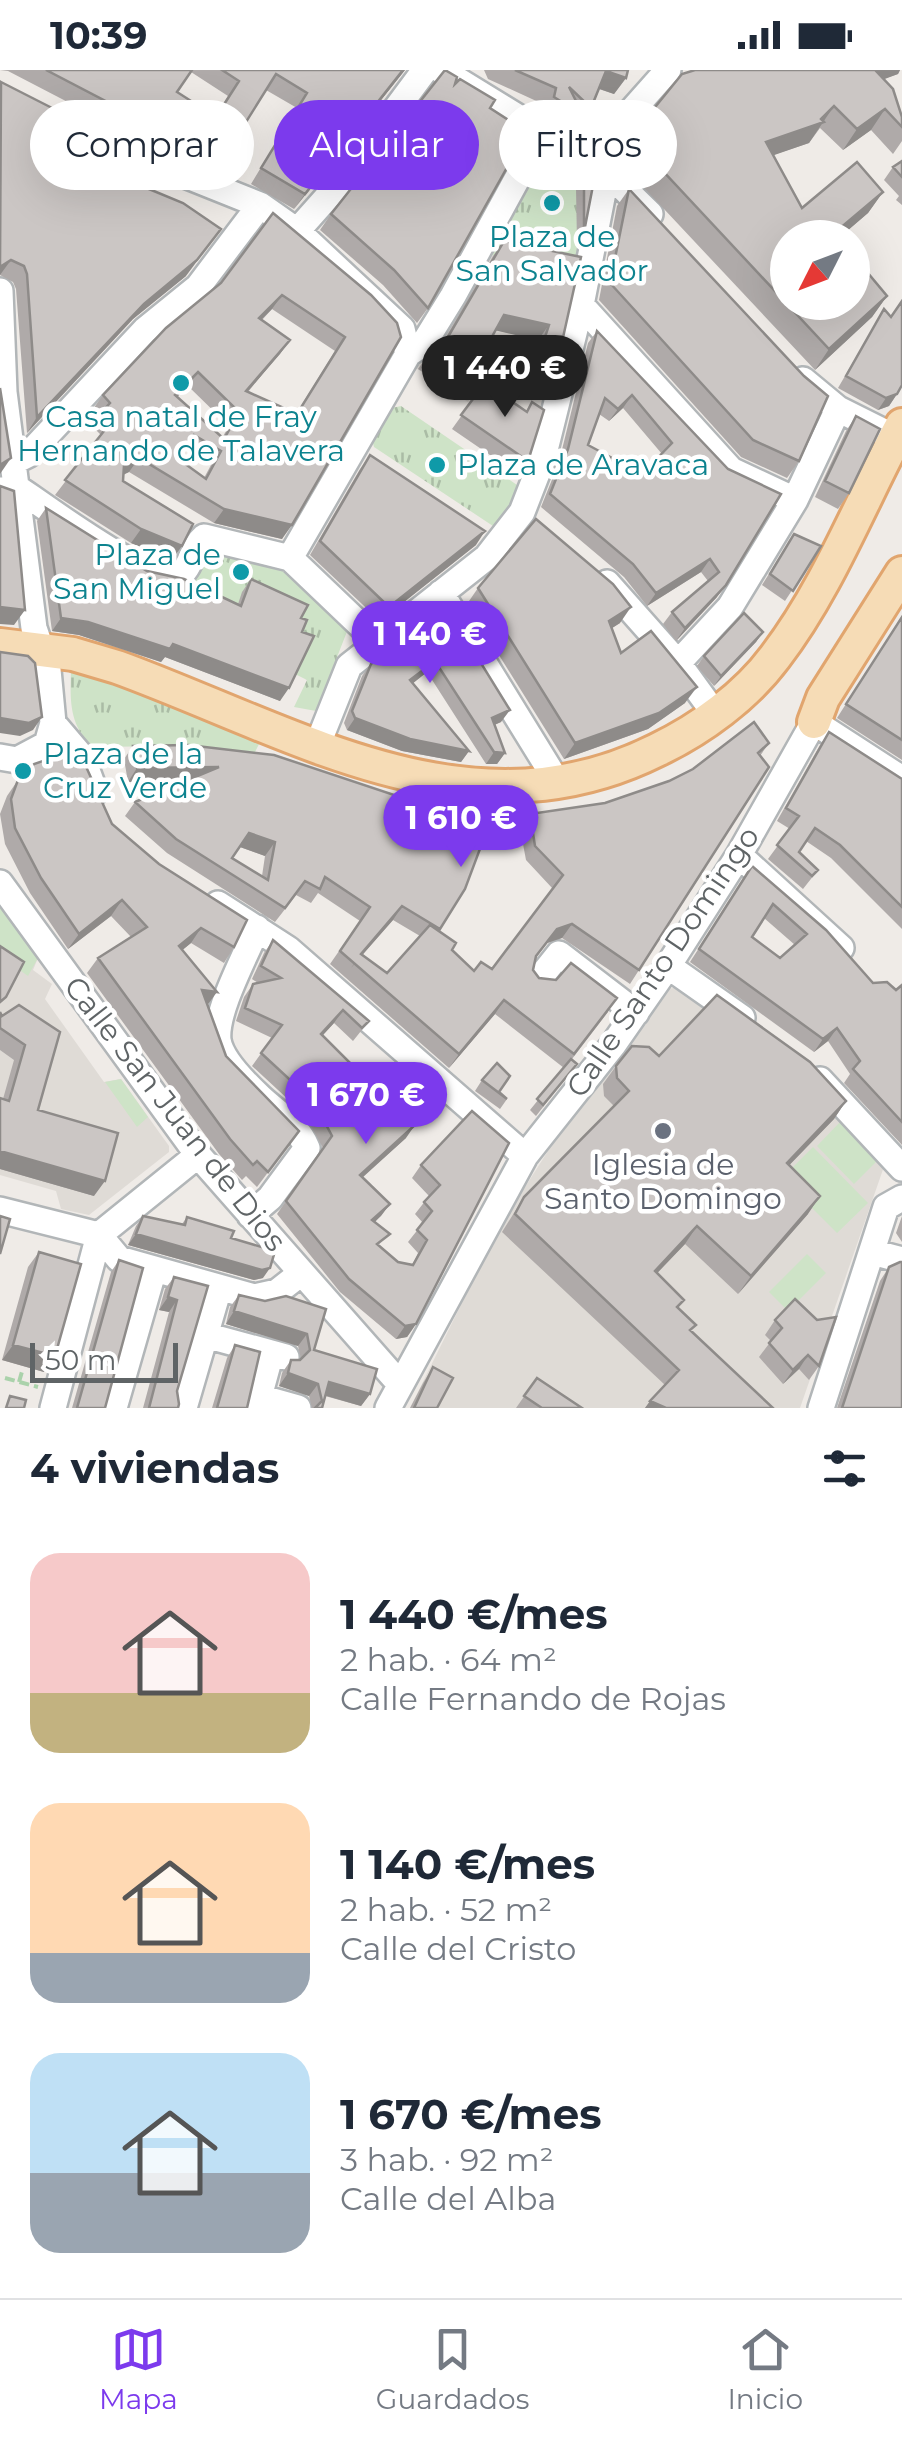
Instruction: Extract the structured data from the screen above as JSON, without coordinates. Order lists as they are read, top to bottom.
{
  "streets": {
    "street": ["Calle Santo Domingo", "Calle San Juan de Dios"]
  },
  "crossings": [
    ["Calle Santo Domingo", "Calle San Juan de Dios"]
  ],
  "places": [
    "Plaza de San Salvador",
    "Casa natal de Fray Hernando de Talavera",
    "Plaza de Aravaca",
    "Plaza de San Miguel",
    "Plaza de la Cruz Verde",
    "Iglesia de Santo Domingo"
  ],
  "scale_bar": "50 m",
  "north": "bottom left",
  "page": {
    "status": "10:39",
    "chip": ["Comprar", "Alquilar", "Filtros"],
    "price": [
      "1 440 €",
      "1 140 €",
      "1 610 €",
      "1 670 €"
    ],
    "scale": "50 m",
    "heading": "4 viviendas",
    "list": [
      {
        "name": "1 440 €/mes",
        "note": "2 hab. · 64 m² · Calle Fernando de Rojas"
      },
      {
        "name": "1 140 €/mes",
        "note": "2 hab. · 52 m² · Calle del Cristo"
      },
      {
        "name": "1 670 €/mes",
        "note": "3 hab. · 92 m² · Calle del Alba"
      }
    ],
    "tabs": ["Mapa", "Guardados", "Inicio"]
  }
}
